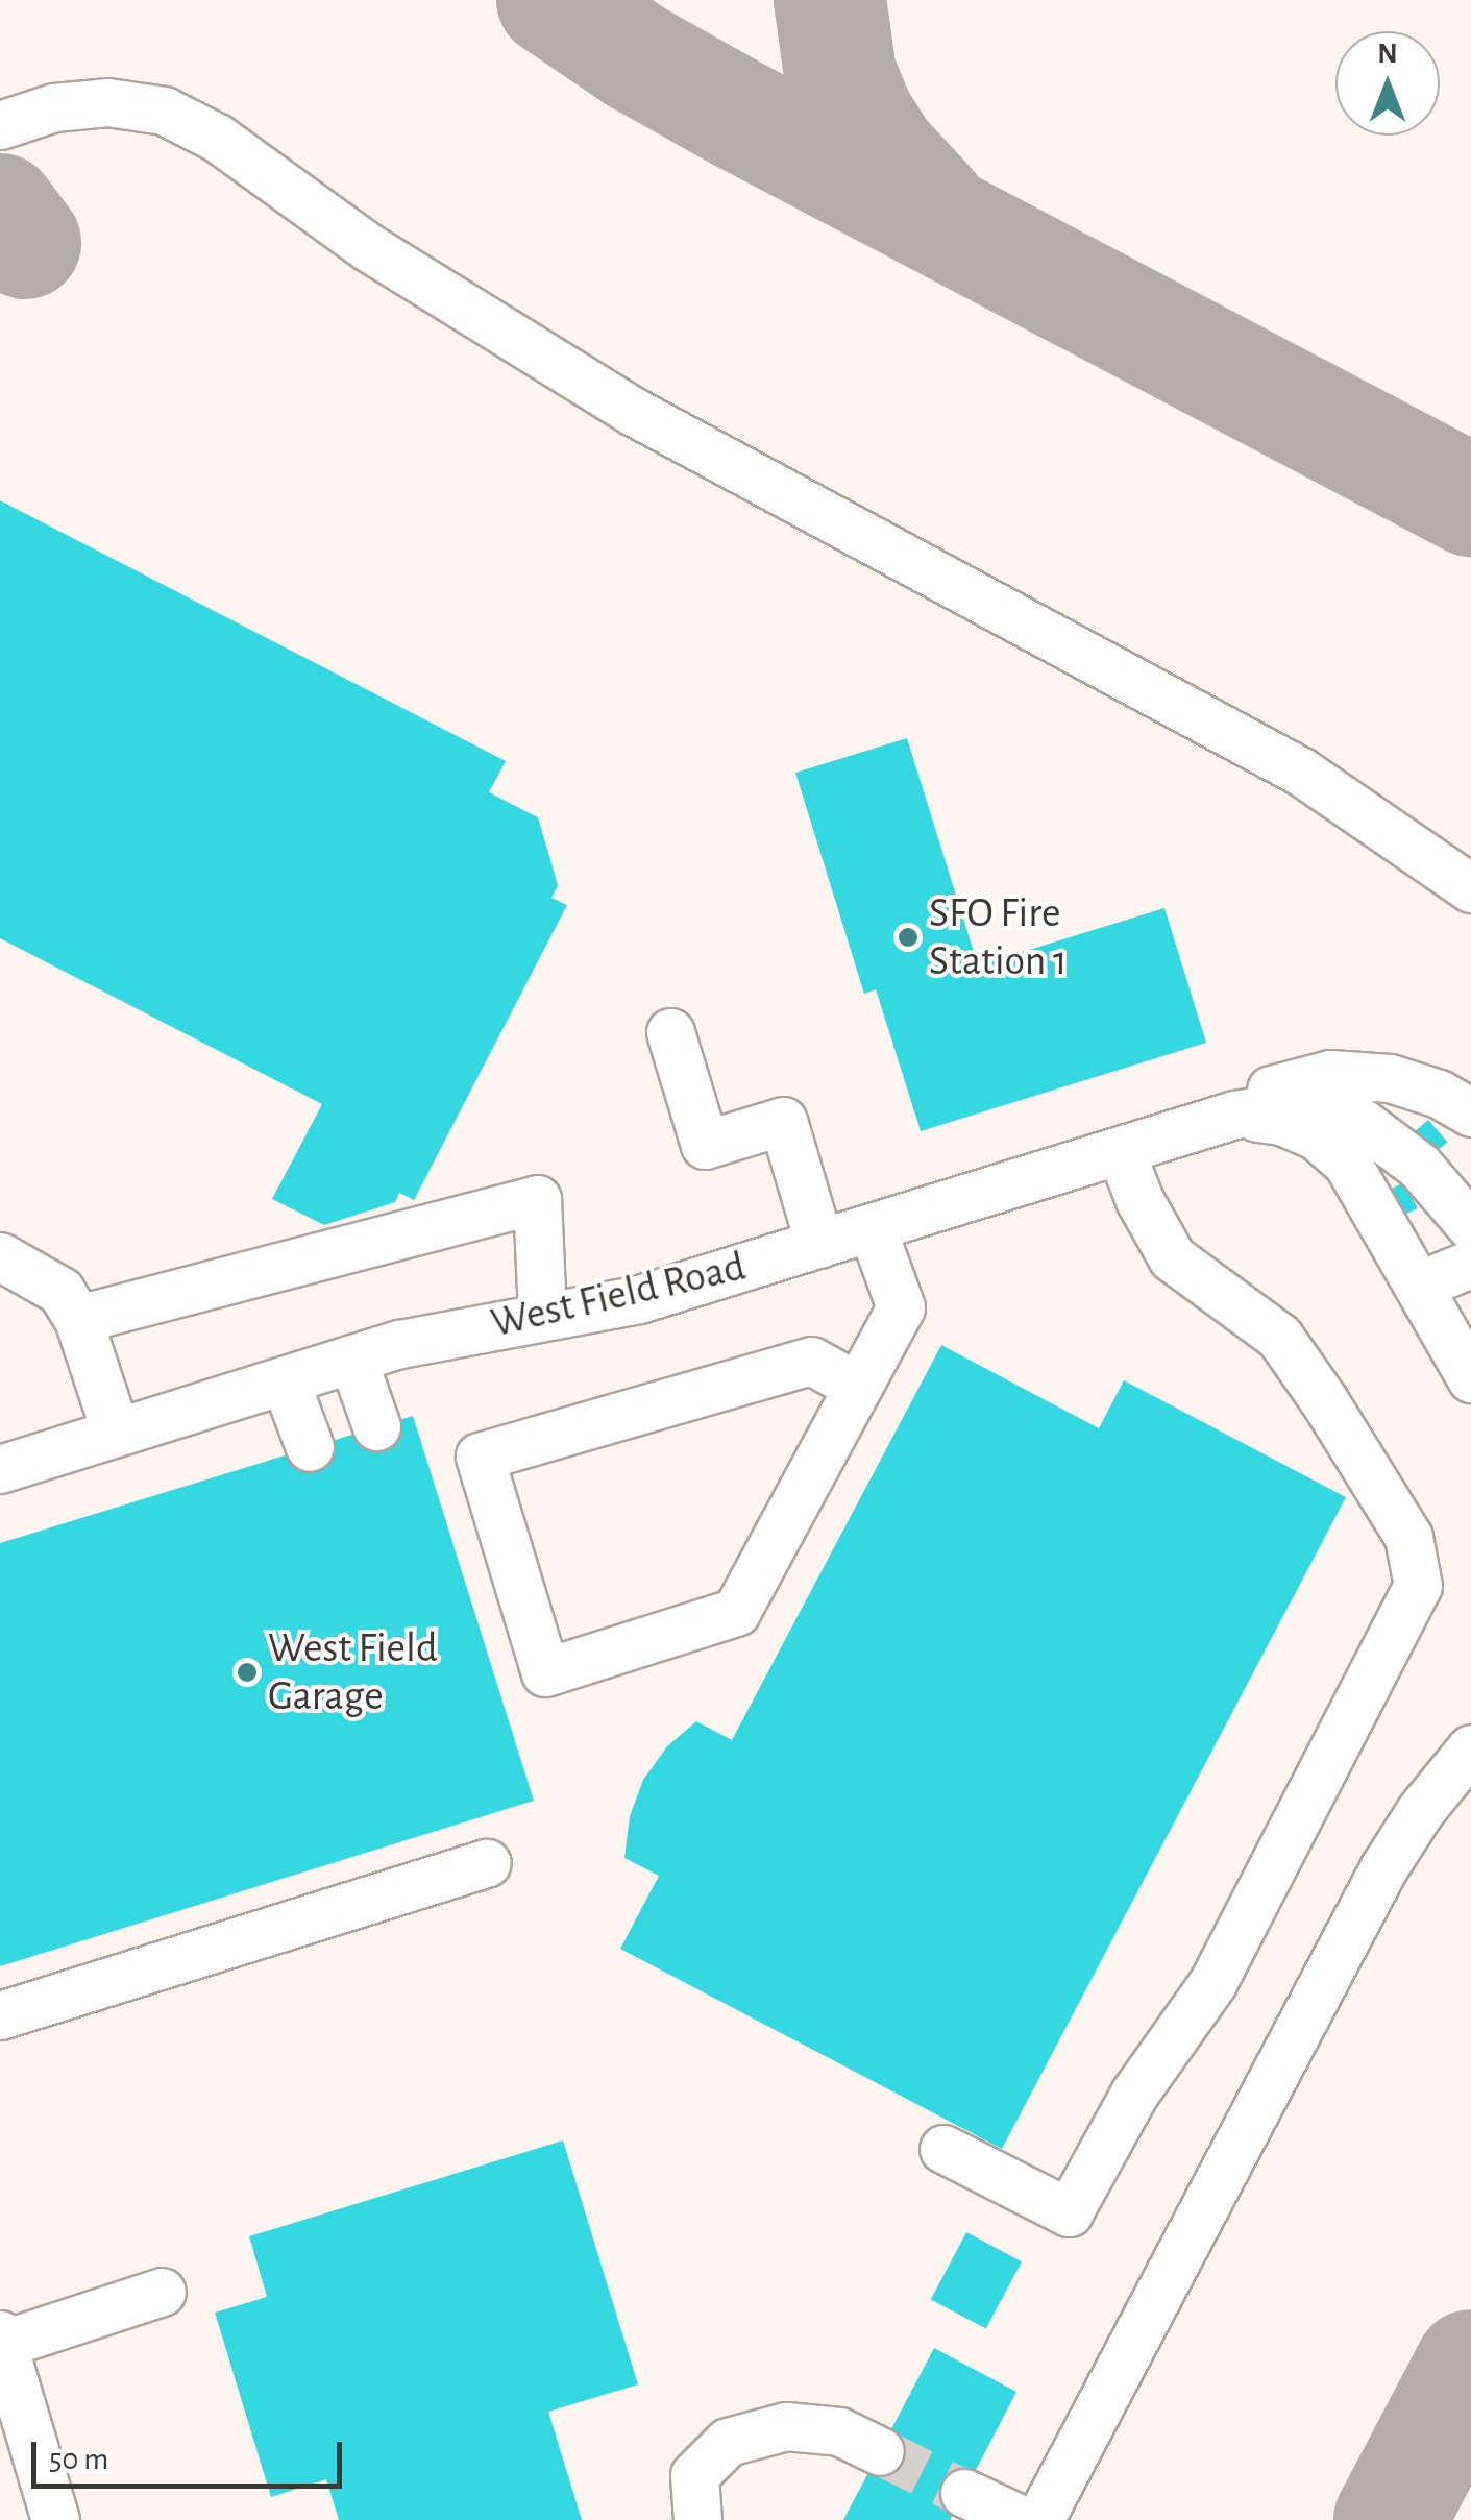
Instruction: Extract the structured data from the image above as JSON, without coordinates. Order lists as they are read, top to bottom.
{
  "streets": {
    "street": ["West Field Road"]
  },
  "places": ["SFO Fire Station 1", "West Field Garage"],
  "scale_bar": "50 m",
  "north": "top"
}
